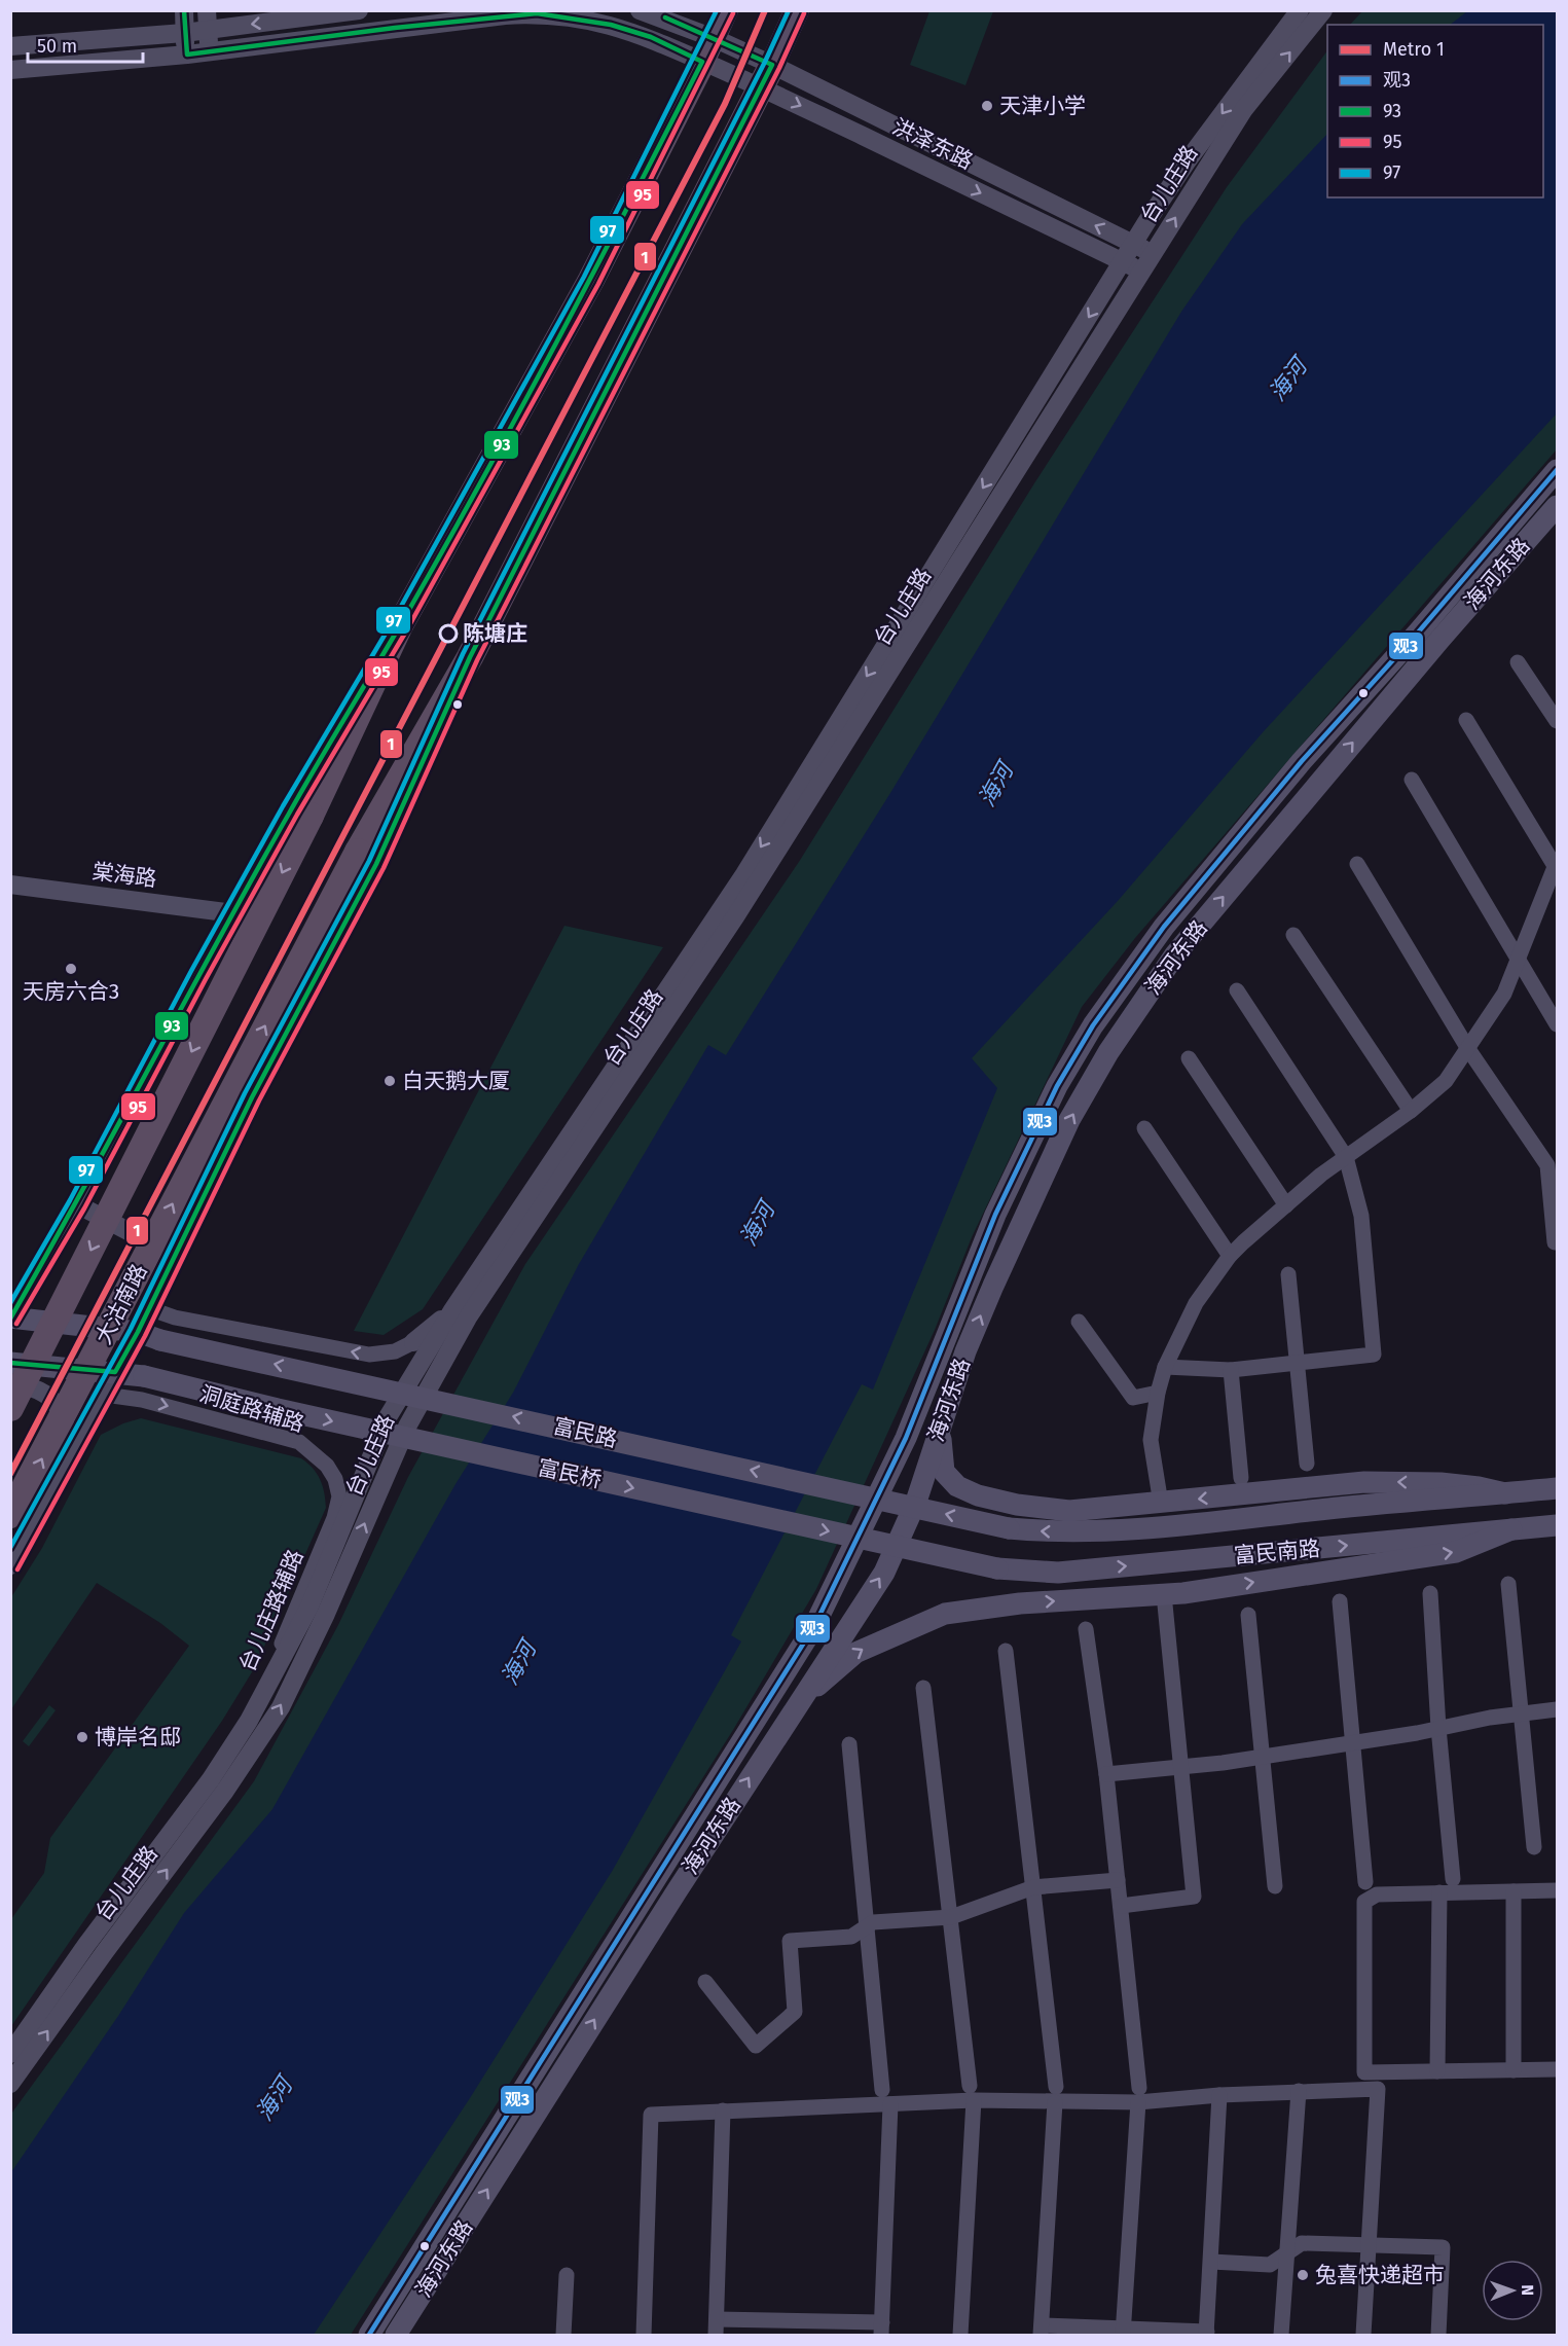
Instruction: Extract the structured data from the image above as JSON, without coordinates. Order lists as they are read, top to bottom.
{
  "streets": {
    "highway": ["大沽南路"],
    "main road": [
      "海河东路",
      "富民路",
      "富民桥",
      "富民南路"
    ],
    "street": [
      "洪泽东路",
      "台儿庄路",
      "棠海路",
      "洞庭路辅路",
      "台儿庄路辅路"
    ]
  },
  "crossings": [
    ["洪泽东路", "台儿庄路"],
    ["洪泽东路", "大沽南路"],
    ["台儿庄路", "台儿庄路辅路"],
    ["洞庭路辅路", "台儿庄路辅路"],
    ["富民路", "富民南路"],
    ["富民桥", "富民南路"]
  ],
  "one_way": ["大沽南路", "富民路", "富民桥"],
  "water": ["海河"],
  "places": [
    "天津小学",
    "陈塘庄",
    "天房六合3",
    "白天鹅大厦",
    "博岸名邸",
    "兔喜快递超市"
  ],
  "lines": [
    "metro line 1",
    "transit line 93",
    "transit line 97",
    "transit line 95",
    "transit line 观3"
  ],
  "legend": [
    "Metro 1",
    "观3",
    "93",
    "95",
    "97"
  ],
  "scale_bar": "50 m",
  "north": "right"
}
